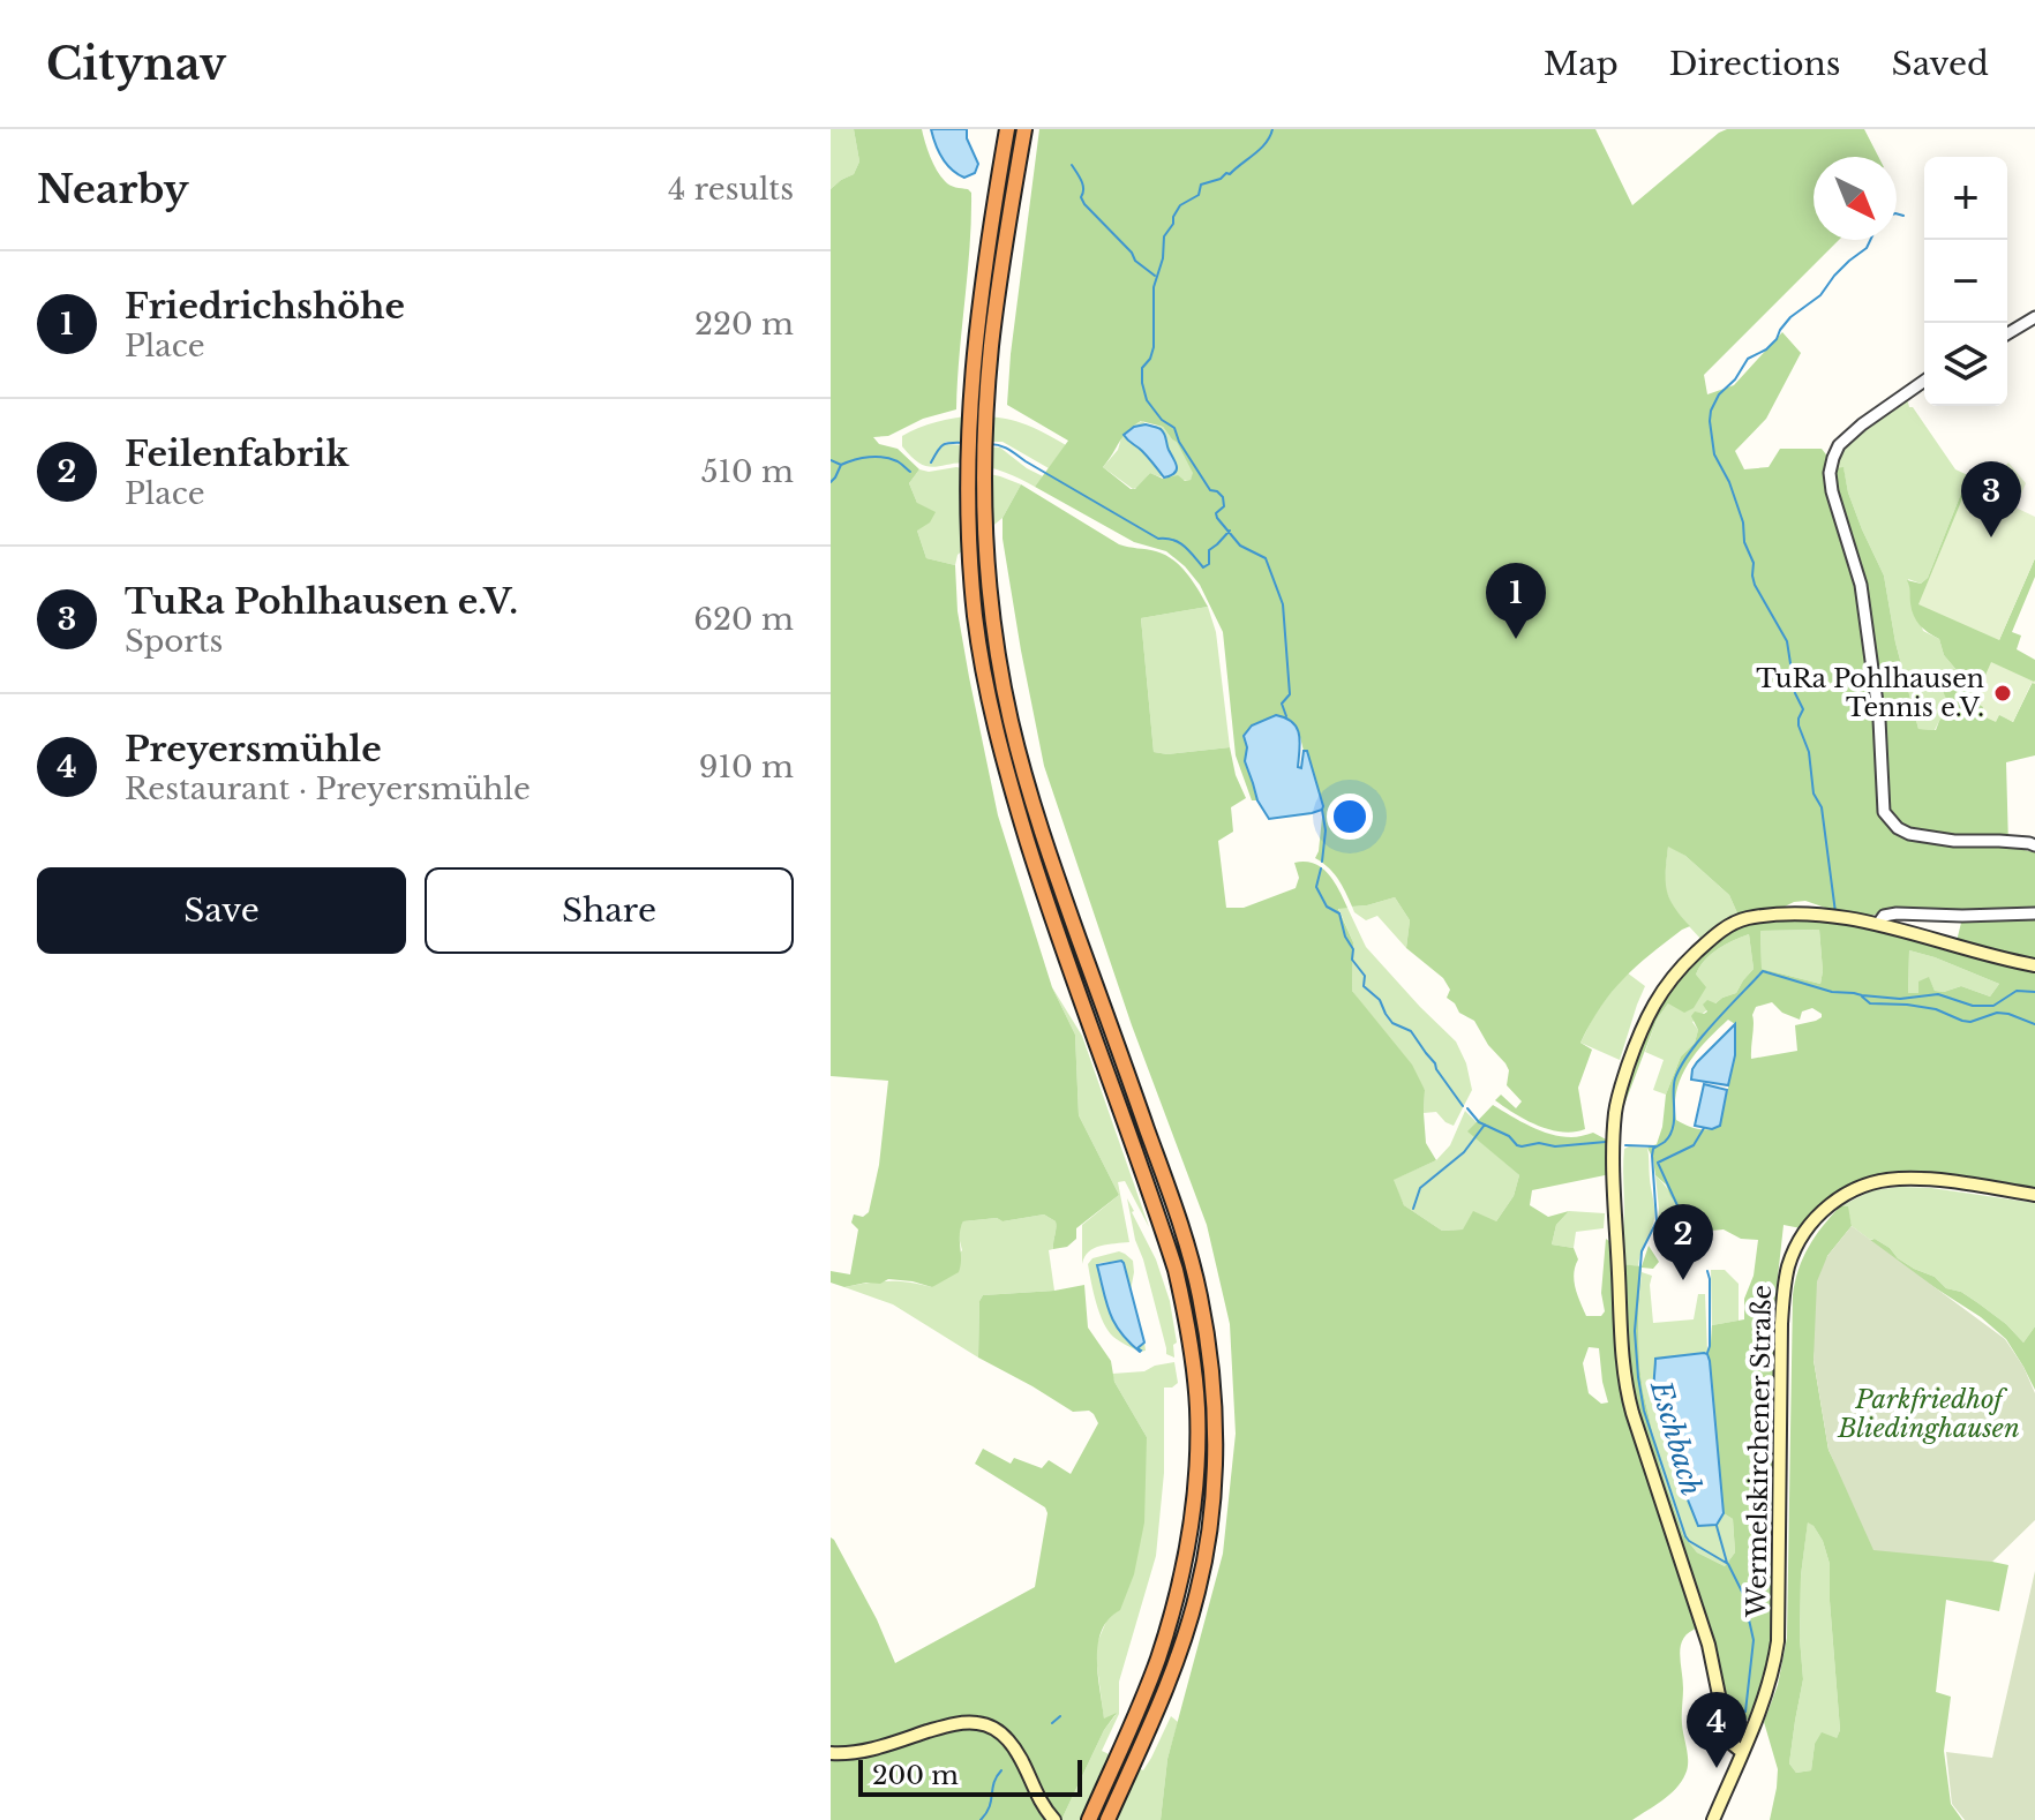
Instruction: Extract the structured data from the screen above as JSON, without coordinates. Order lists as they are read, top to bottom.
{
  "streets": {
    "main road": ["Wermelskirchener Straße"]
  },
  "water": ["Eschbach"],
  "parks": ["Parkfriedhof Bliedinghausen"],
  "places": ["TuRa Pohlhausen Tennis e.V."],
  "scale_bar": "200 m",
  "north": "bottom right",
  "page": {
    "header": "Citynav",
    "nav": ["Map", "Directions", "Saved"],
    "heading": ["Nearby", "4 results"],
    "map_buttons": ["+", "−"],
    "list": [
      {
        "mark": "1",
        "name": "Friedrichshöhe",
        "note": "Place",
        "value": "220 m"
      },
      {
        "mark": "2",
        "name": "Feilenfabrik",
        "note": "Place",
        "value": "510 m"
      },
      {
        "mark": "3",
        "name": "TuRa Pohlhausen e.V.",
        "note": "Sports",
        "value": "620 m"
      },
      {
        "mark": "4",
        "name": "Preyersmühle",
        "note": "Restaurant · Preyersmühle",
        "value": "910 m"
      }
    ],
    "pins": [
      "3",
      "1",
      "2",
      "4"
    ],
    "buttons": ["Save", "Share"],
    "scale": "200 m"
  }
}
